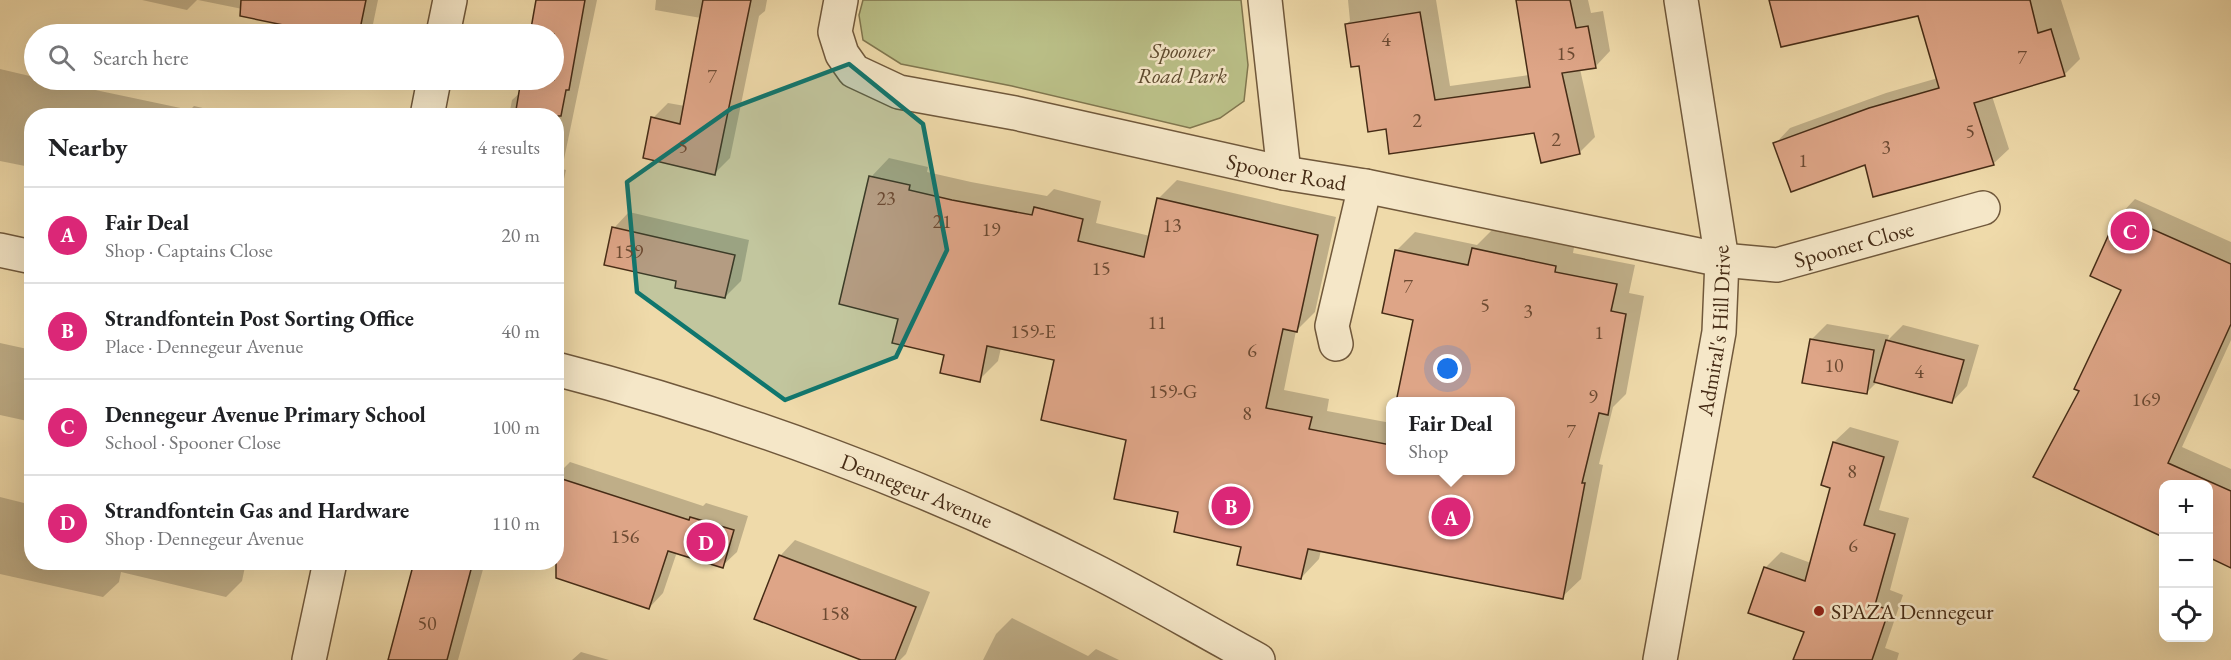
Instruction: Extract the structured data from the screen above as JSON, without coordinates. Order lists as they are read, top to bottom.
{
  "streets": {
    "street": [
      "Spooner Road",
      "Spooner Close",
      "Admiral's Hill Drive",
      "Dennegeur Avenue"
    ]
  },
  "crossings": [
    ["Spooner Road", "Spooner Close"],
    ["Spooner Road", "Admiral's Hill Drive"],
    ["Spooner Close", "Admiral's Hill Drive"]
  ],
  "parks": ["Spooner Road Park"],
  "places": ["SPAZA Dennegeur"],
  "house_numbers": [
    "4",
    "15",
    "7",
    "7",
    "2",
    "5",
    "2",
    "5",
    "3",
    "1",
    "23",
    "21",
    "13",
    "19",
    "159",
    "15",
    "7",
    "5",
    "3",
    "11",
    "159-E",
    "1",
    "6",
    "10",
    "4",
    "159-G",
    "9",
    "169",
    "8",
    "7",
    "8",
    "156",
    "6",
    "158",
    "50"
  ],
  "page": {
    "search": "Search here",
    "heading": ["Nearby", "4 results"],
    "list": [
      {
        "mark": "A",
        "name": "Fair Deal",
        "note": "Shop · Captains Close",
        "value": "20 m"
      },
      {
        "mark": "B",
        "name": "Strandfontein Post Sorting Office",
        "note": "Place · Dennegeur Avenue",
        "value": "40 m"
      },
      {
        "mark": "C",
        "name": "Dennegeur Avenue Primary School",
        "note": "School · Spooner Close",
        "value": "100 m"
      },
      {
        "mark": "D",
        "name": "Strandfontein Gas and Hardware",
        "note": "Shop · Dennegeur Avenue",
        "value": "110 m"
      }
    ],
    "pins": [
      "C",
      "B",
      "A",
      "D"
    ],
    "popup": ["Fair Deal", "Shop"],
    "map_buttons": ["+", "−"]
  }
}
